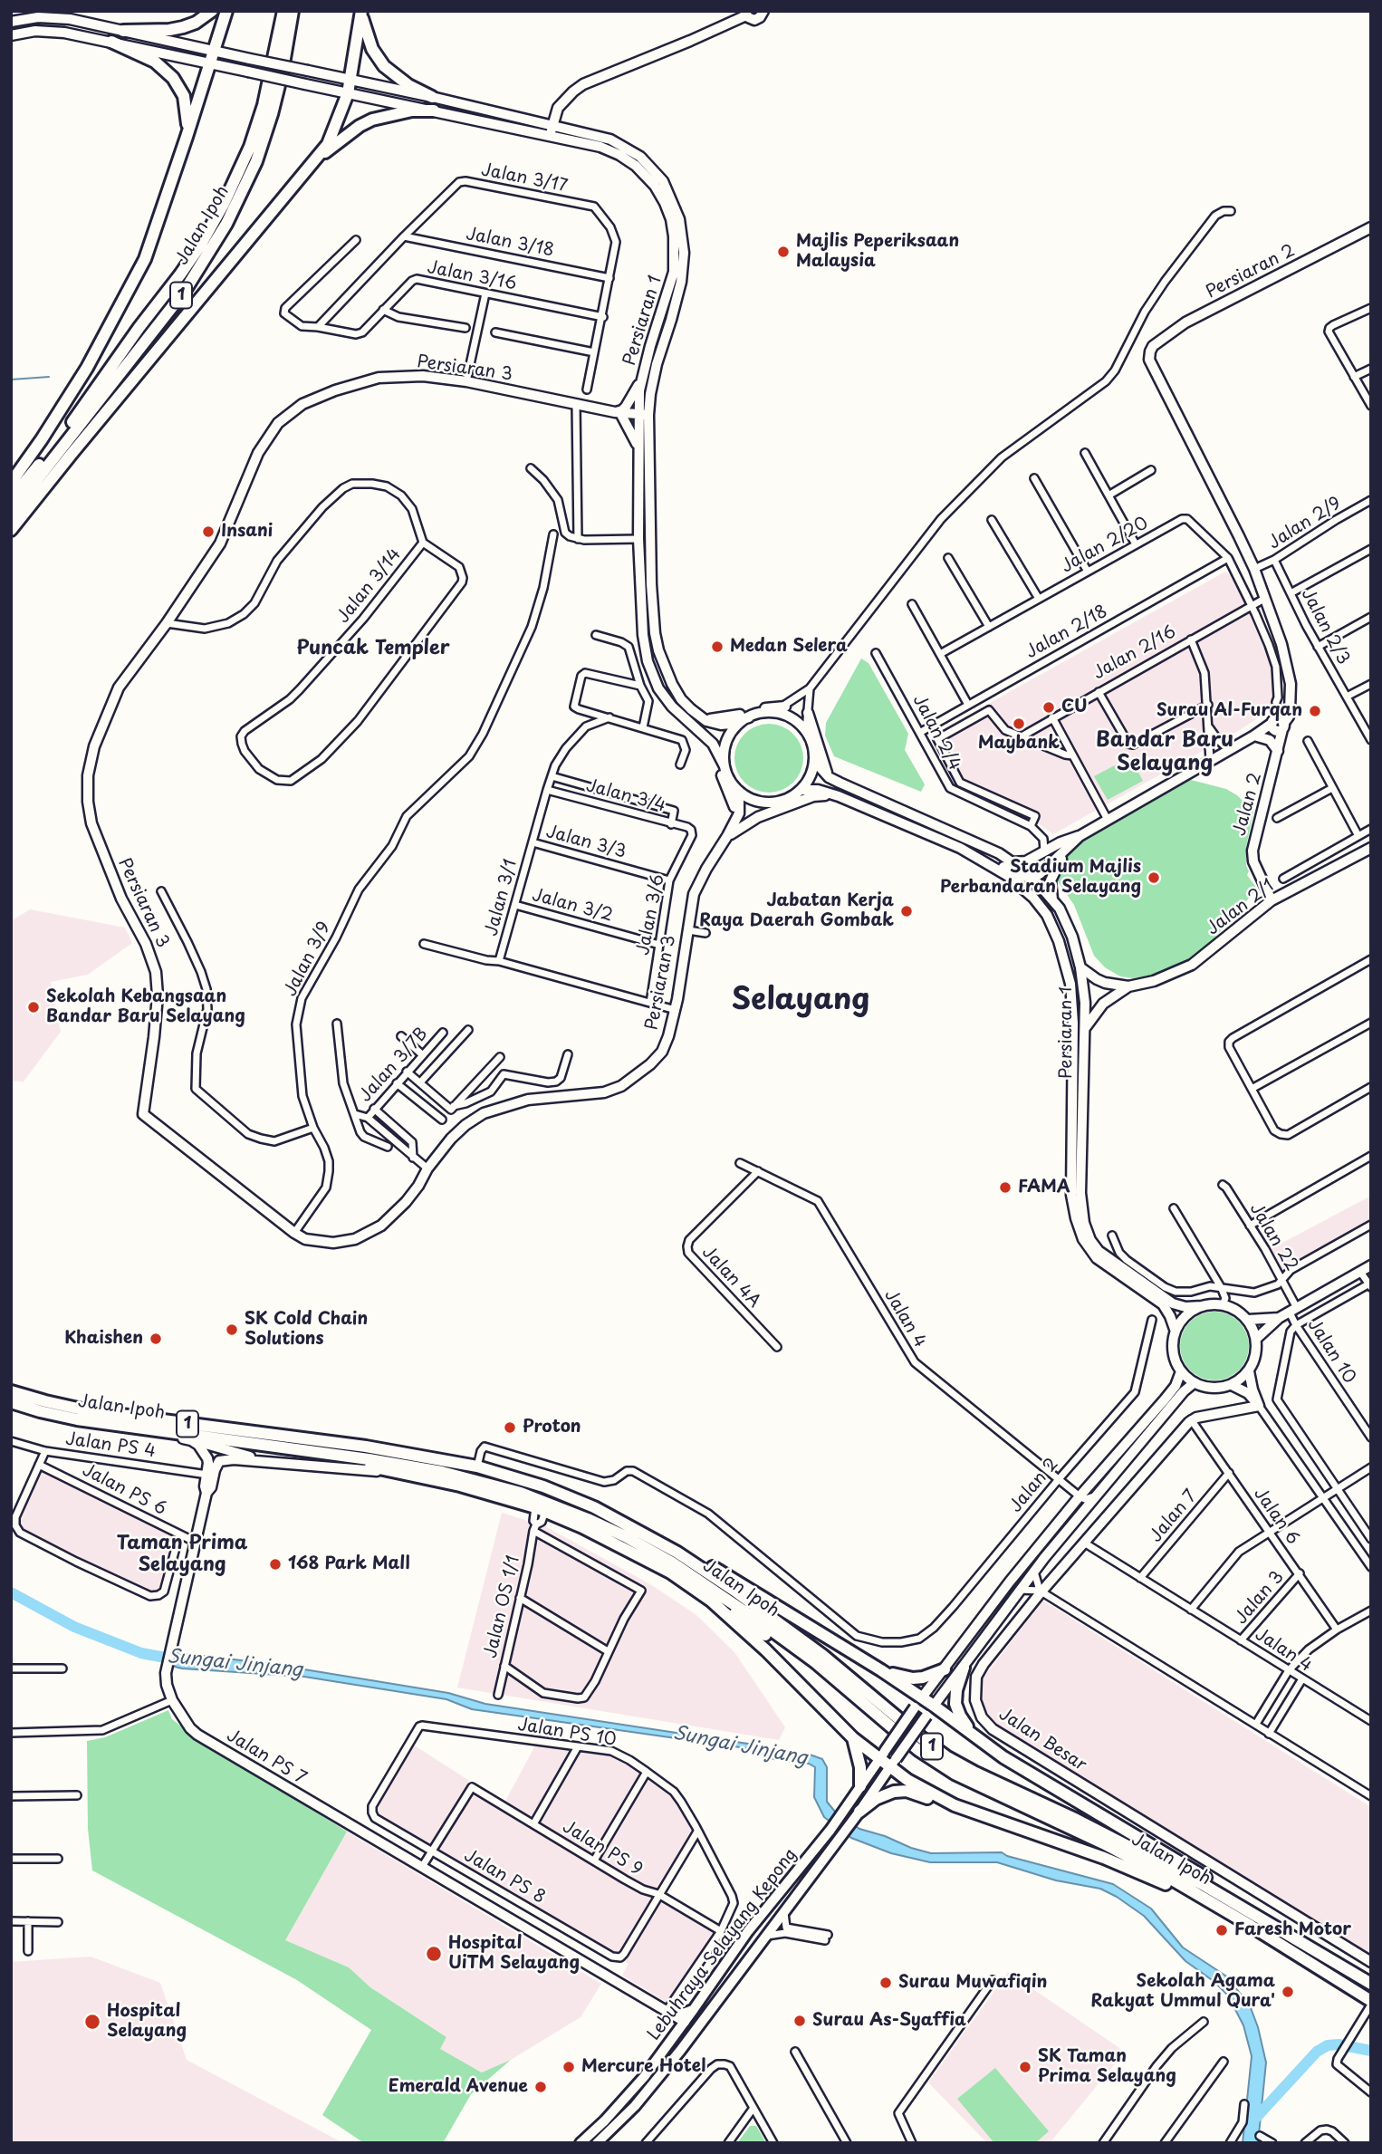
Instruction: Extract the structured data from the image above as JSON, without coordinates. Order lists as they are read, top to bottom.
{
  "streets": {
    "highway": ["Jalan Ipoh", "1"],
    "main road": ["Lebuhraya Selayang Kepong"],
    "street": [
      "Jalan 3/17",
      "Jalan 3/18",
      "Persiaran 2",
      "Jalan 3/16",
      "Persiaran 1",
      "Persiaran 3",
      "Jalan 2/9",
      "Jalan 2/20",
      "Jalan 3/14",
      "Jalan 2/3",
      "Jalan 2/18",
      "Jalan 2/16",
      "Jalan 2/4",
      "Jalan 3/4",
      "Jalan 2",
      "Jalan 3/3",
      "Jalan 3/1",
      "Jalan 3/2",
      "Jalan 2/1",
      "Jalan 3/6",
      "Jalan 3/9",
      "Jalan 3/7B",
      "Jalan 22",
      "Jalan 4A",
      "Jalan 4",
      "Jalan 10",
      "Jalan PS 4",
      "Jalan PS 6",
      "Jalan 7",
      "Jalan 6",
      "Jalan 3",
      "Jalan OS 1/1",
      "Jalan PS 10",
      "Jalan Besar",
      "Jalan PS 7",
      "Jalan PS 9",
      "Jalan PS 8"
    ]
  },
  "crossings": [
    ["Jalan 3/17", "Jalan 3/18"],
    ["Jalan 3/17", "Jalan 3/16"],
    ["Jalan Ipoh", "Jalan 2"],
    ["Persiaran 2", "Jalan 2/9"],
    ["Persiaran 1", "Persiaran 3"],
    ["Persiaran 1", "Jalan 2/1"],
    ["Persiaran 3", "Jalan 3/14"],
    ["Persiaran 3", "Jalan 3/1"],
    ["Persiaran 3", "Jalan 3/9"],
    ["Jalan 2/9", "Jalan 2/3"],
    ["Jalan 2/20", "Jalan 2/18"],
    ["Jalan 2/20", "Jalan 2/16"],
    ["Jalan 2/18", "Jalan 2/4"],
    ["Jalan 3/4", "Jalan 3/1"],
    ["Jalan 3/4", "Jalan 3/6"],
    ["Jalan 2", "Jalan 2/1"],
    ["Jalan 2", "Jalan 4"],
    ["Jalan 3/3", "Jalan 3/1"],
    ["Jalan 3/3", "Jalan 3/6"],
    ["Jalan 3/1", "Jalan 3/2"],
    ["Jalan 3/1", "Jalan 3/6"],
    ["Jalan 3/2", "Jalan 3/6"],
    ["Jalan 22", "Jalan 10"],
    ["Jalan 4A", "Jalan 4"],
    ["Jalan 4", "Jalan 7"],
    ["Jalan 4", "Jalan 3"],
    ["Jalan 4", "Jalan Besar"],
    ["Jalan PS 4", "Jalan PS 7"],
    ["Jalan PS 6", "Jalan PS 7"],
    ["Jalan 7", "Jalan 6"],
    ["Jalan 6", "Jalan 3"],
    ["Jalan 6", "Jalan Besar"],
    ["Jalan PS 10", "Jalan PS 7"],
    ["Jalan PS 10", "Jalan PS 9"],
    ["Jalan PS 10", "Jalan PS 8"],
    ["Jalan PS 7", "Lebuhraya Selayang Kepong"],
    ["Jalan PS 9", "Jalan PS 8"]
  ],
  "districts": [
    "Puncak Templer",
    "Bandar Baru Selayang",
    "Selayang",
    "Taman Prima Selayang"
  ],
  "water": ["Sungai Jinjang"],
  "places": [
    "Majlis Peperiksaan Malaysia",
    "Insani",
    "Medan Selera",
    "CU",
    "Surau Al-Furqan",
    "Maybank",
    "Stadium Majlis Perbandaran Selayang",
    "Jabatan Kerja Raya Daerah Gombak",
    "Sekolah Kebangsaan Bandar Baru Selayang",
    "FAMA",
    "SK Cold Chain Solutions",
    "Khaishen",
    "Proton",
    "168 Park Mall",
    "Faresh Motor",
    "Hospital UiTM Selayang",
    "Surau Muwafiqin",
    "Sekolah Agama Rakyat Ummul Qura'",
    "Surau As-Syaffia",
    "Hospital Selayang",
    "Mercure Hotel",
    "SK Taman Prima Selayang",
    "Emerald Avenue"
  ]
}
